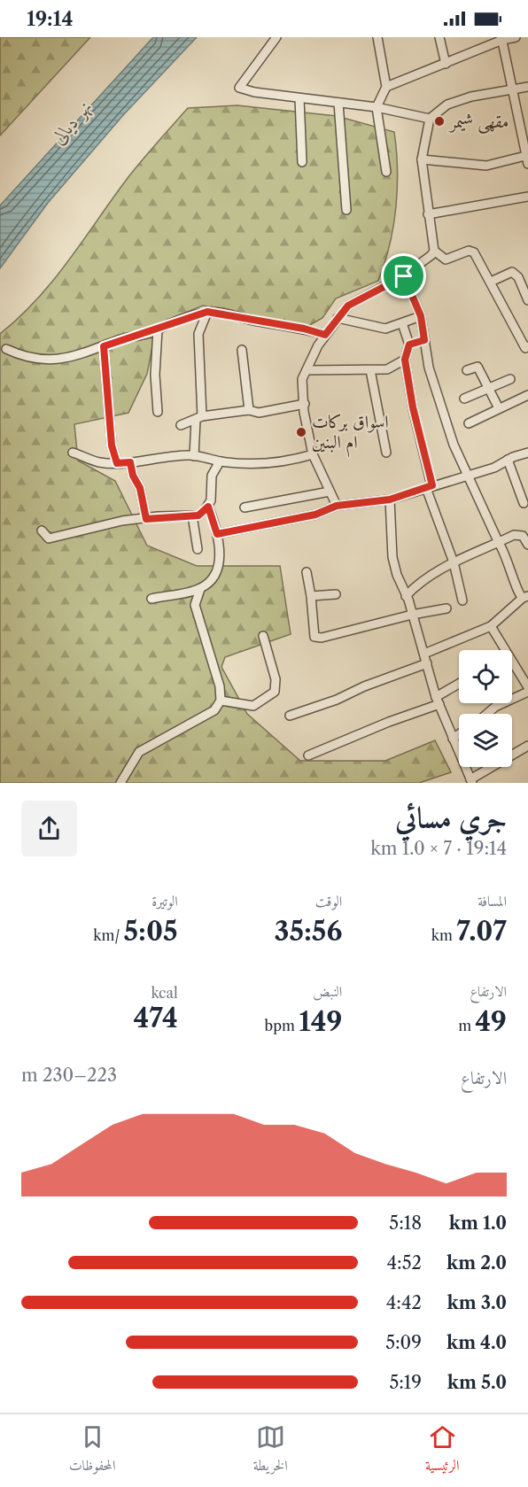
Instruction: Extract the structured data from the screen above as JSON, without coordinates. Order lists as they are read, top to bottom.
{
  "water": ["نهر ديالى"],
  "places": ["مقهى شيمر", "اسواق بركات ام البنين"],
  "page": {
    "status": "19:14",
    "heading": ["جري مسائي", "19:14 · 7 × 1.0 km"],
    "stats": [
      ["المسافة", "7.07 km"],
      ["الوقت", "35:56"],
      ["الوتيرة", "5:05 /km"],
      ["الارتفاع", "49 m"],
      ["النبض", "149 bpm"],
      ["kcal", "474"]
    ],
    "chart": ["الارتفاع", "223–230 m"],
    "list": [
      {
        "name": "1.0 km",
        "note": "5:18"
      },
      {
        "name": "2.0 km",
        "note": "4:52"
      },
      {
        "name": "3.0 km",
        "note": "4:42"
      },
      {
        "name": "4.0 km",
        "note": "5:09"
      },
      {
        "name": "5.0 km",
        "note": "5:19"
      }
    ],
    "tabs": ["الرئيسية", "الخريطة", "المحفوظات"]
  }
}
